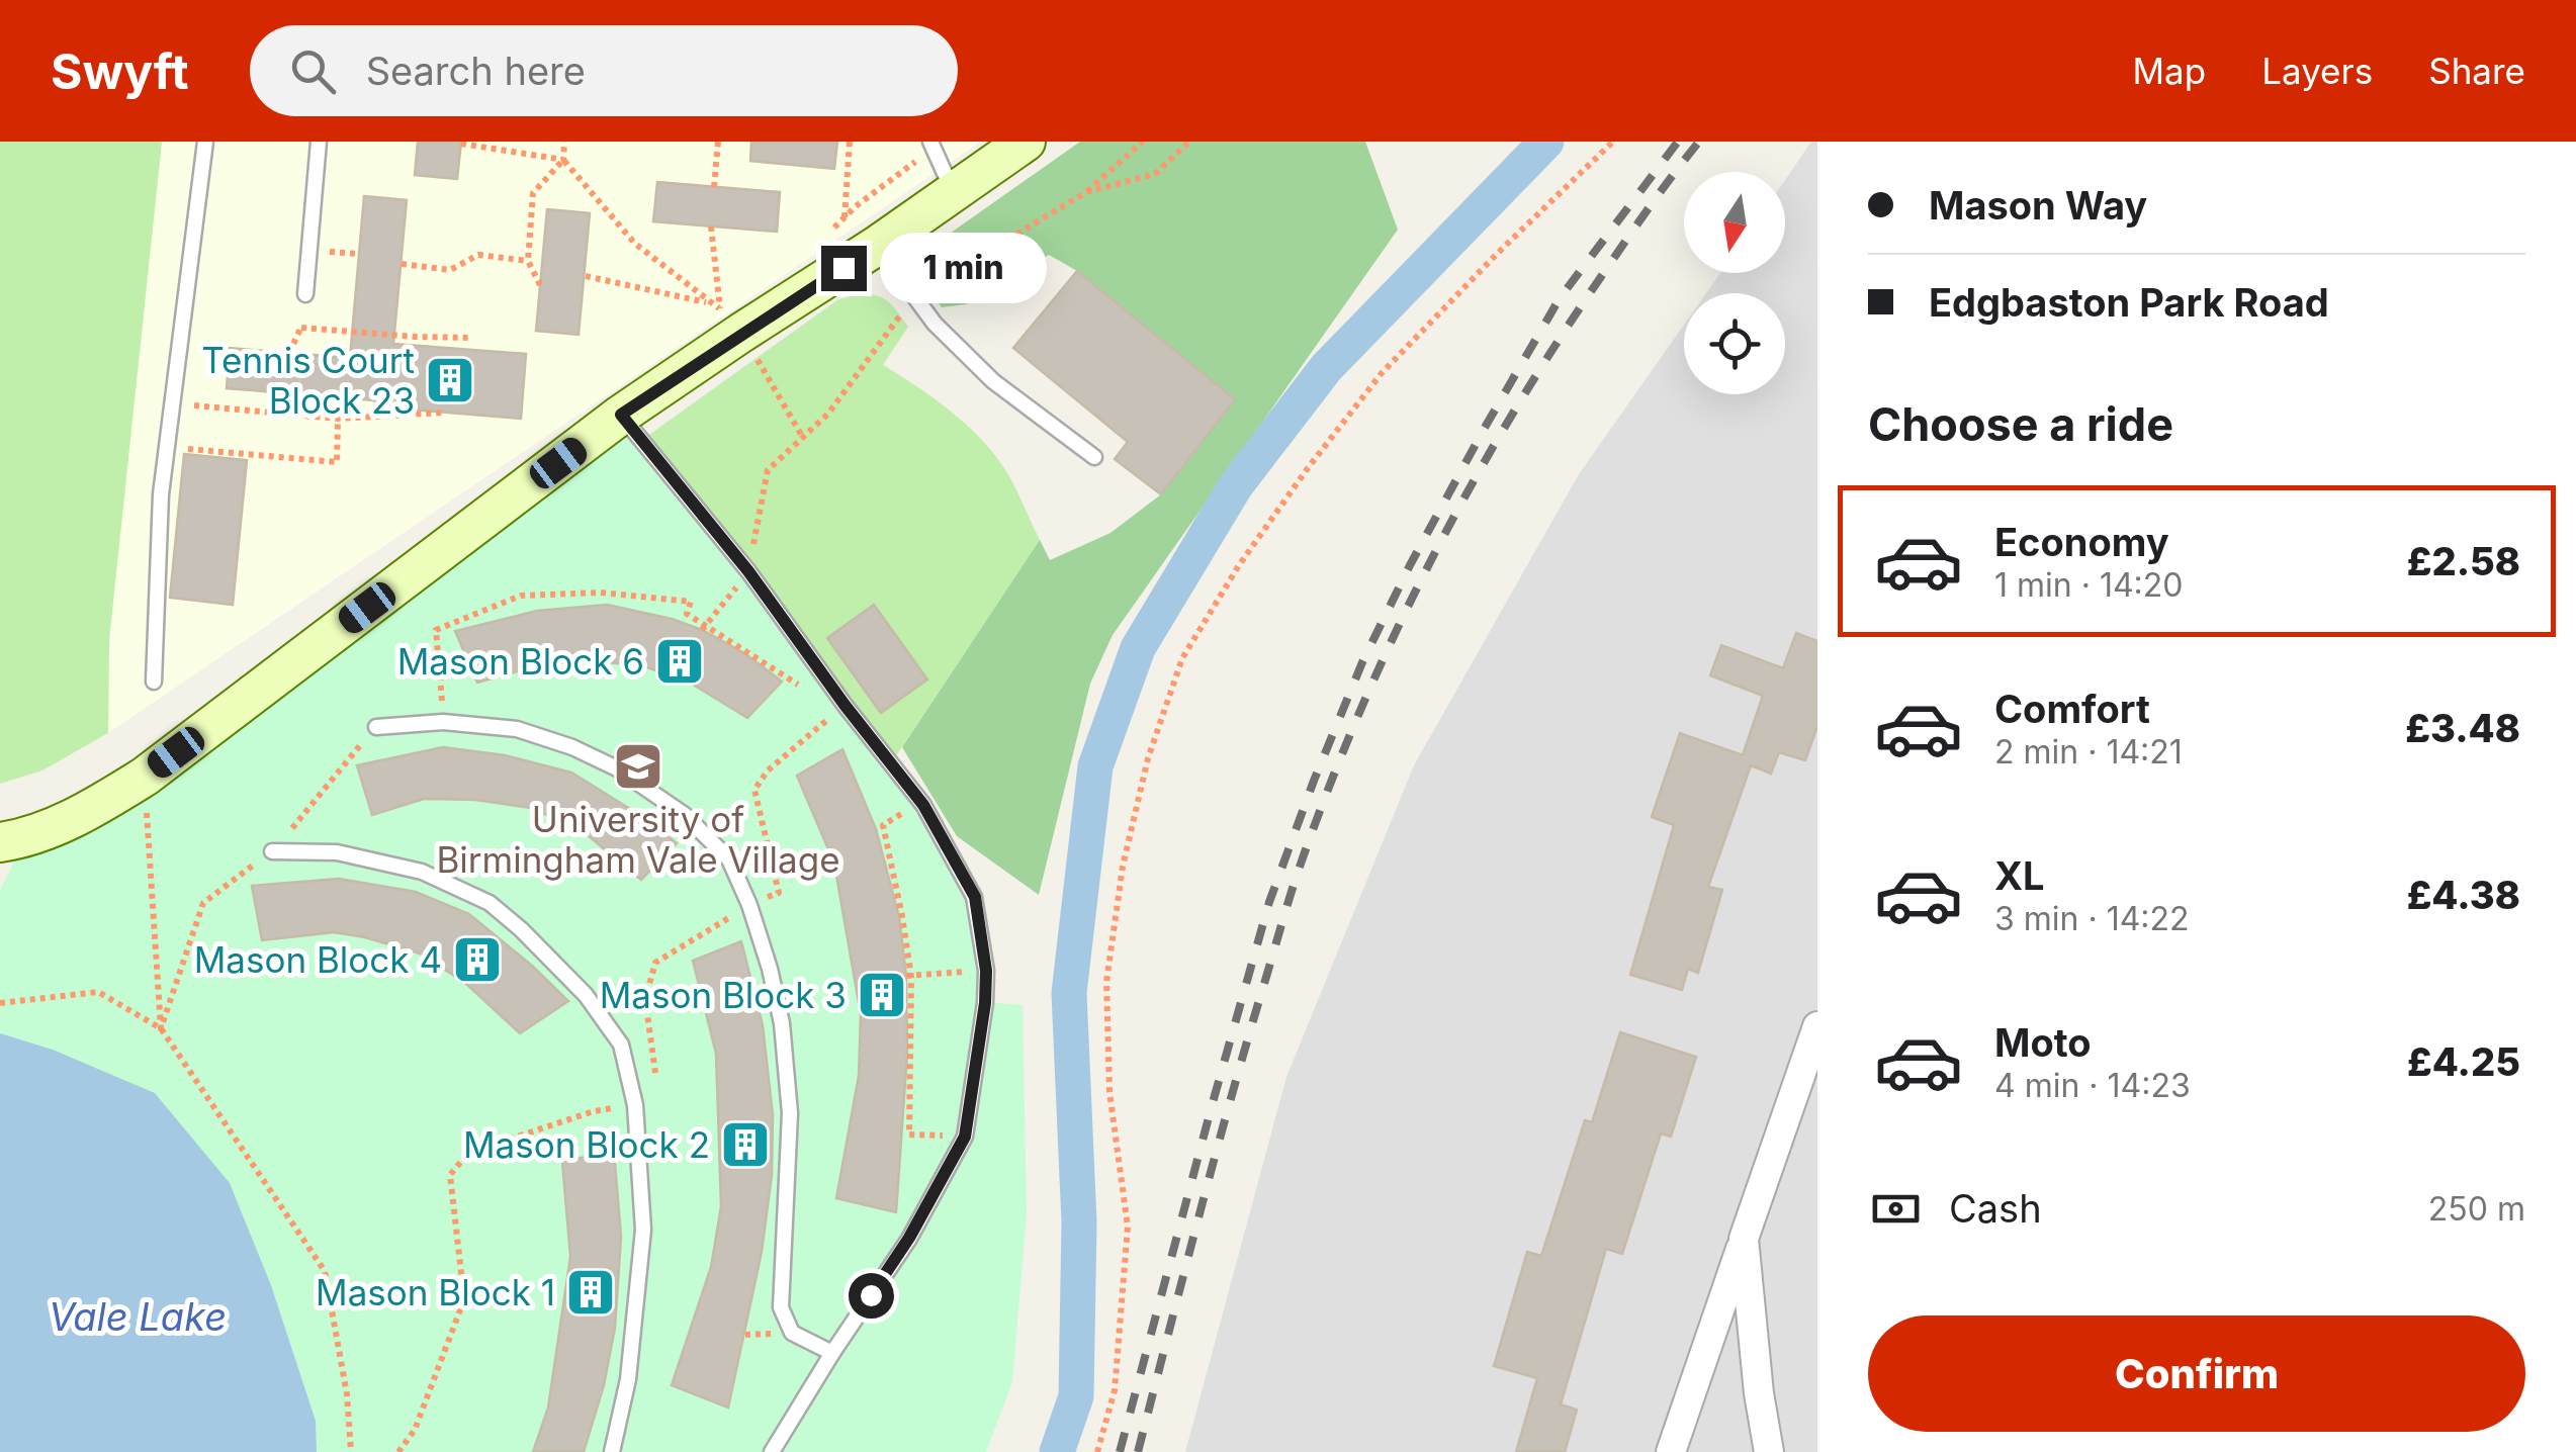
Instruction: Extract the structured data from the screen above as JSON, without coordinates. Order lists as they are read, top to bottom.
{
  "water": ["Vale Lake"],
  "places": {
    "building": [
      "Tennis Court Block 23",
      "Mason Block 6",
      "Mason Block 4",
      "Mason Block 3",
      "Mason Block 2",
      "Mason Block 1"
    ],
    "school or university": ["University of Birmingham Vale Village"]
  },
  "north": "bottom",
  "page": {
    "header": "Swyft",
    "search": "Search here",
    "nav": ["Map", "Layers", "Share"],
    "banner": ["Mason Way", "Edgbaston Park Road"],
    "bubble": "1 min",
    "heading": "Choose a ride",
    "list": [
      {
        "name": "Economy",
        "note": "1 min · 14:20",
        "value": "£2.58"
      },
      {
        "name": "Comfort",
        "note": "2 min · 14:21",
        "value": "£3.48"
      },
      {
        "name": "XL",
        "note": "3 min · 14:22",
        "value": "£4.38"
      },
      {
        "name": "Moto",
        "note": "4 min · 14:23",
        "value": "£4.25"
      }
    ],
    "pay": ["Cash", "250 m"],
    "buttons": "Confirm"
  }
}
